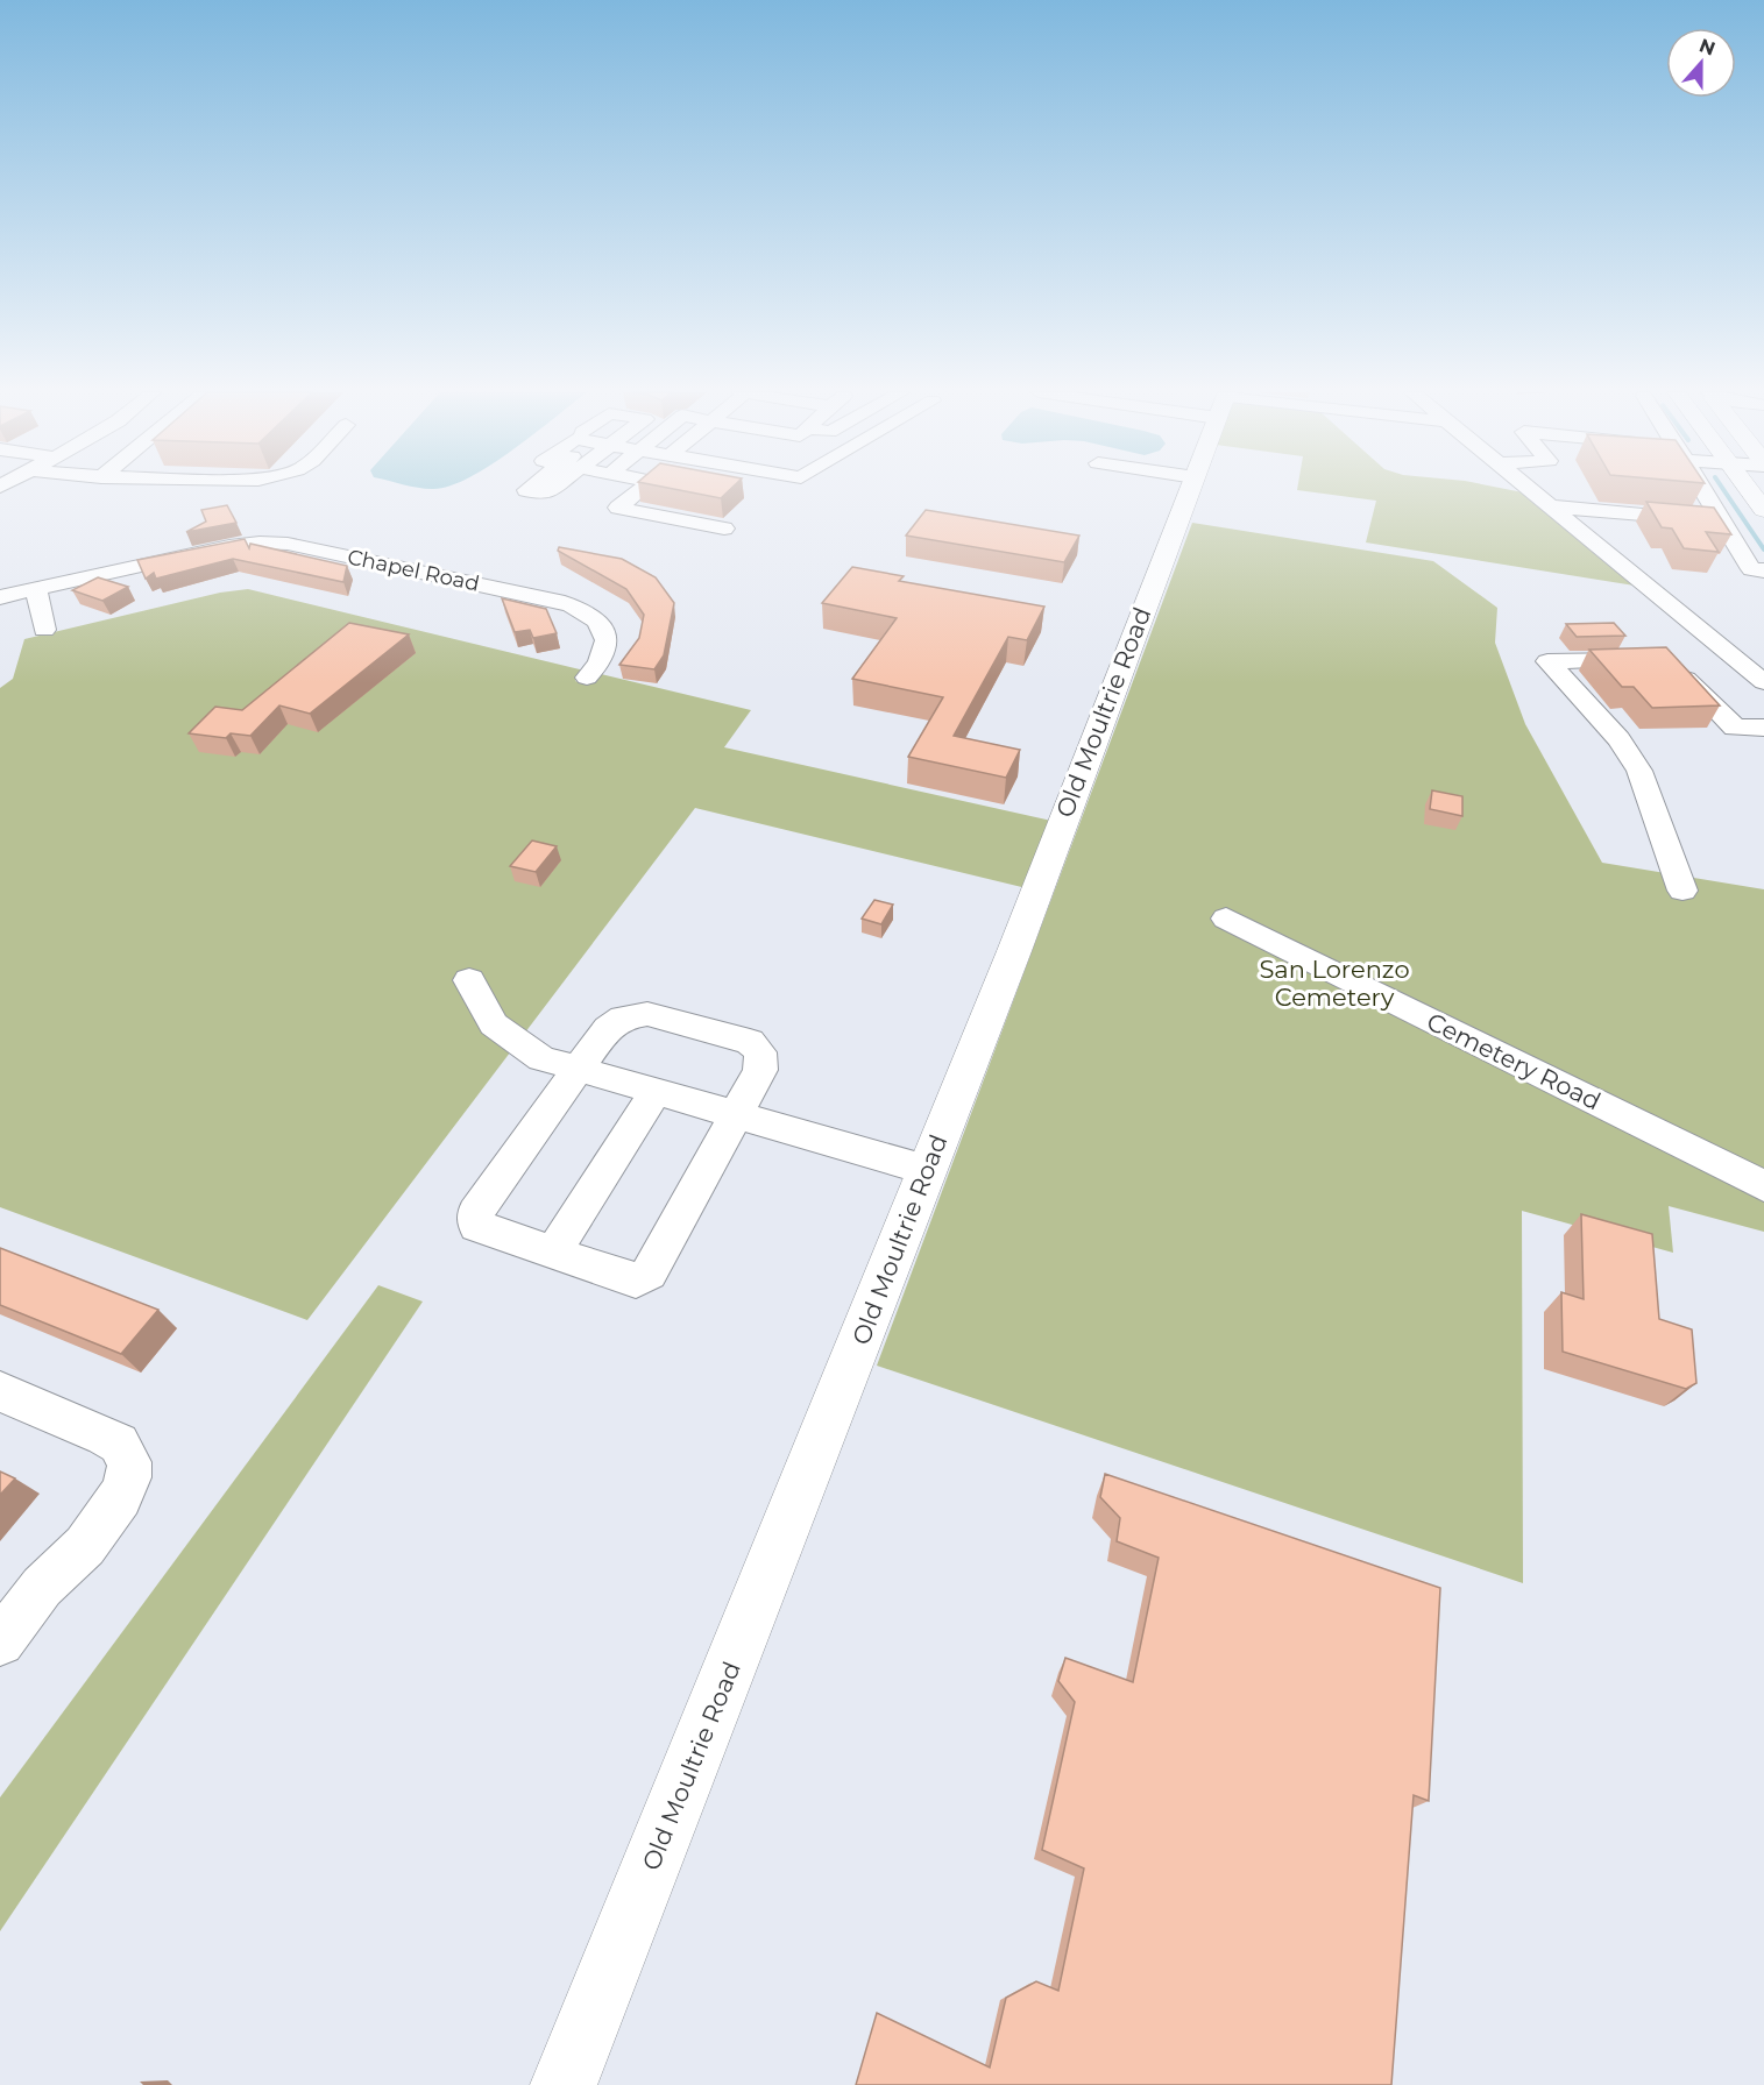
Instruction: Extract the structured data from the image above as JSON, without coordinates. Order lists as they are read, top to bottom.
{
  "streets": {
    "main road": ["Old Moultrie Road"],
    "street": ["Chapel Road", "Cemetery Road"]
  },
  "parks": ["San Lorenzo Cemetery"],
  "north": "top"
}
